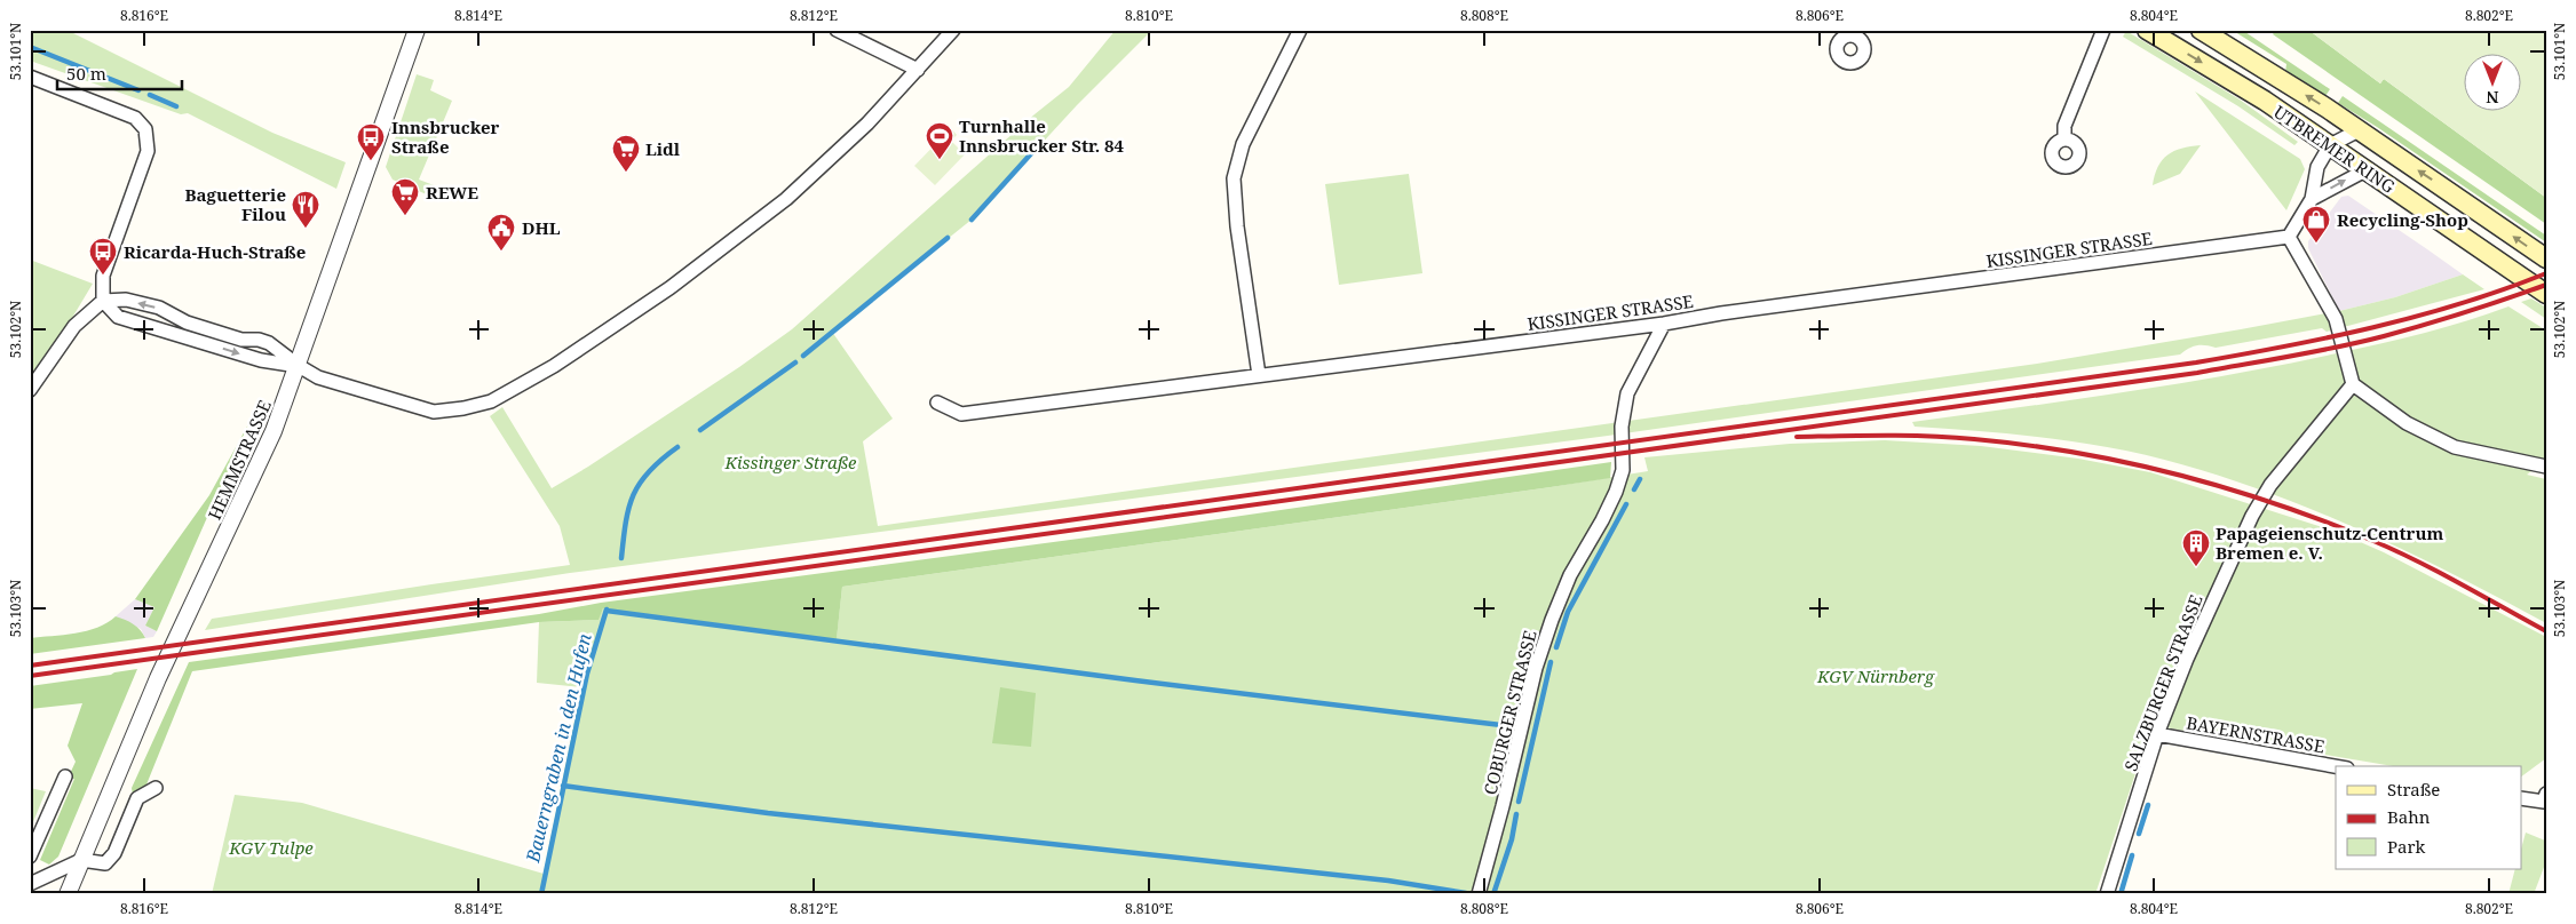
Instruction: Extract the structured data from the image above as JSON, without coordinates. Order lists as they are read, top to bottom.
{
  "streets": {
    "main road": ["UTBREMER RING"],
    "street": [
      "KISSINGER STRASSE",
      "HEMMSTRASSE",
      "SALZBURGER STRASSE",
      "COBURGER STRASSE",
      "BAYERNSTRASSE"
    ]
  },
  "crossings": [
    ["KISSINGER STRASSE", "COBURGER STRASSE"],
    ["SALZBURGER STRASSE", "BAYERNSTRASSE"]
  ],
  "water": ["Bauerngraben in den Hufen"],
  "parks": ["Kissinger Straße", "KGV Nürnberg", "KGV Tulpe"],
  "places": {
    "sports": ["Turnhalle Innsbrucker Str. 84"],
    "bus stop": ["Innsbrucker Straße", "Ricarda-Huch-Straße"],
    "supermarket": ["Lidl", "REWE"],
    "restaurant": ["Baguetterie Filou"],
    "shop": ["Recycling-Shop"],
    "public building": ["DHL"],
    "building": ["Papageienschutz-Centrum Bremen e. V."]
  },
  "legend": ["Straße", "Bahn", "Park"],
  "scale_bar": "50 m",
  "north": "bottom",
  "coordinates": [
    "8.816°E",
    "8.814°E",
    "8.812°E",
    "8.810°E",
    "8.808°E",
    "8.806°E",
    "8.804°E",
    "8.802°E",
    "53.101°N",
    "53.102°N",
    "53.103°N"
  ]
}
